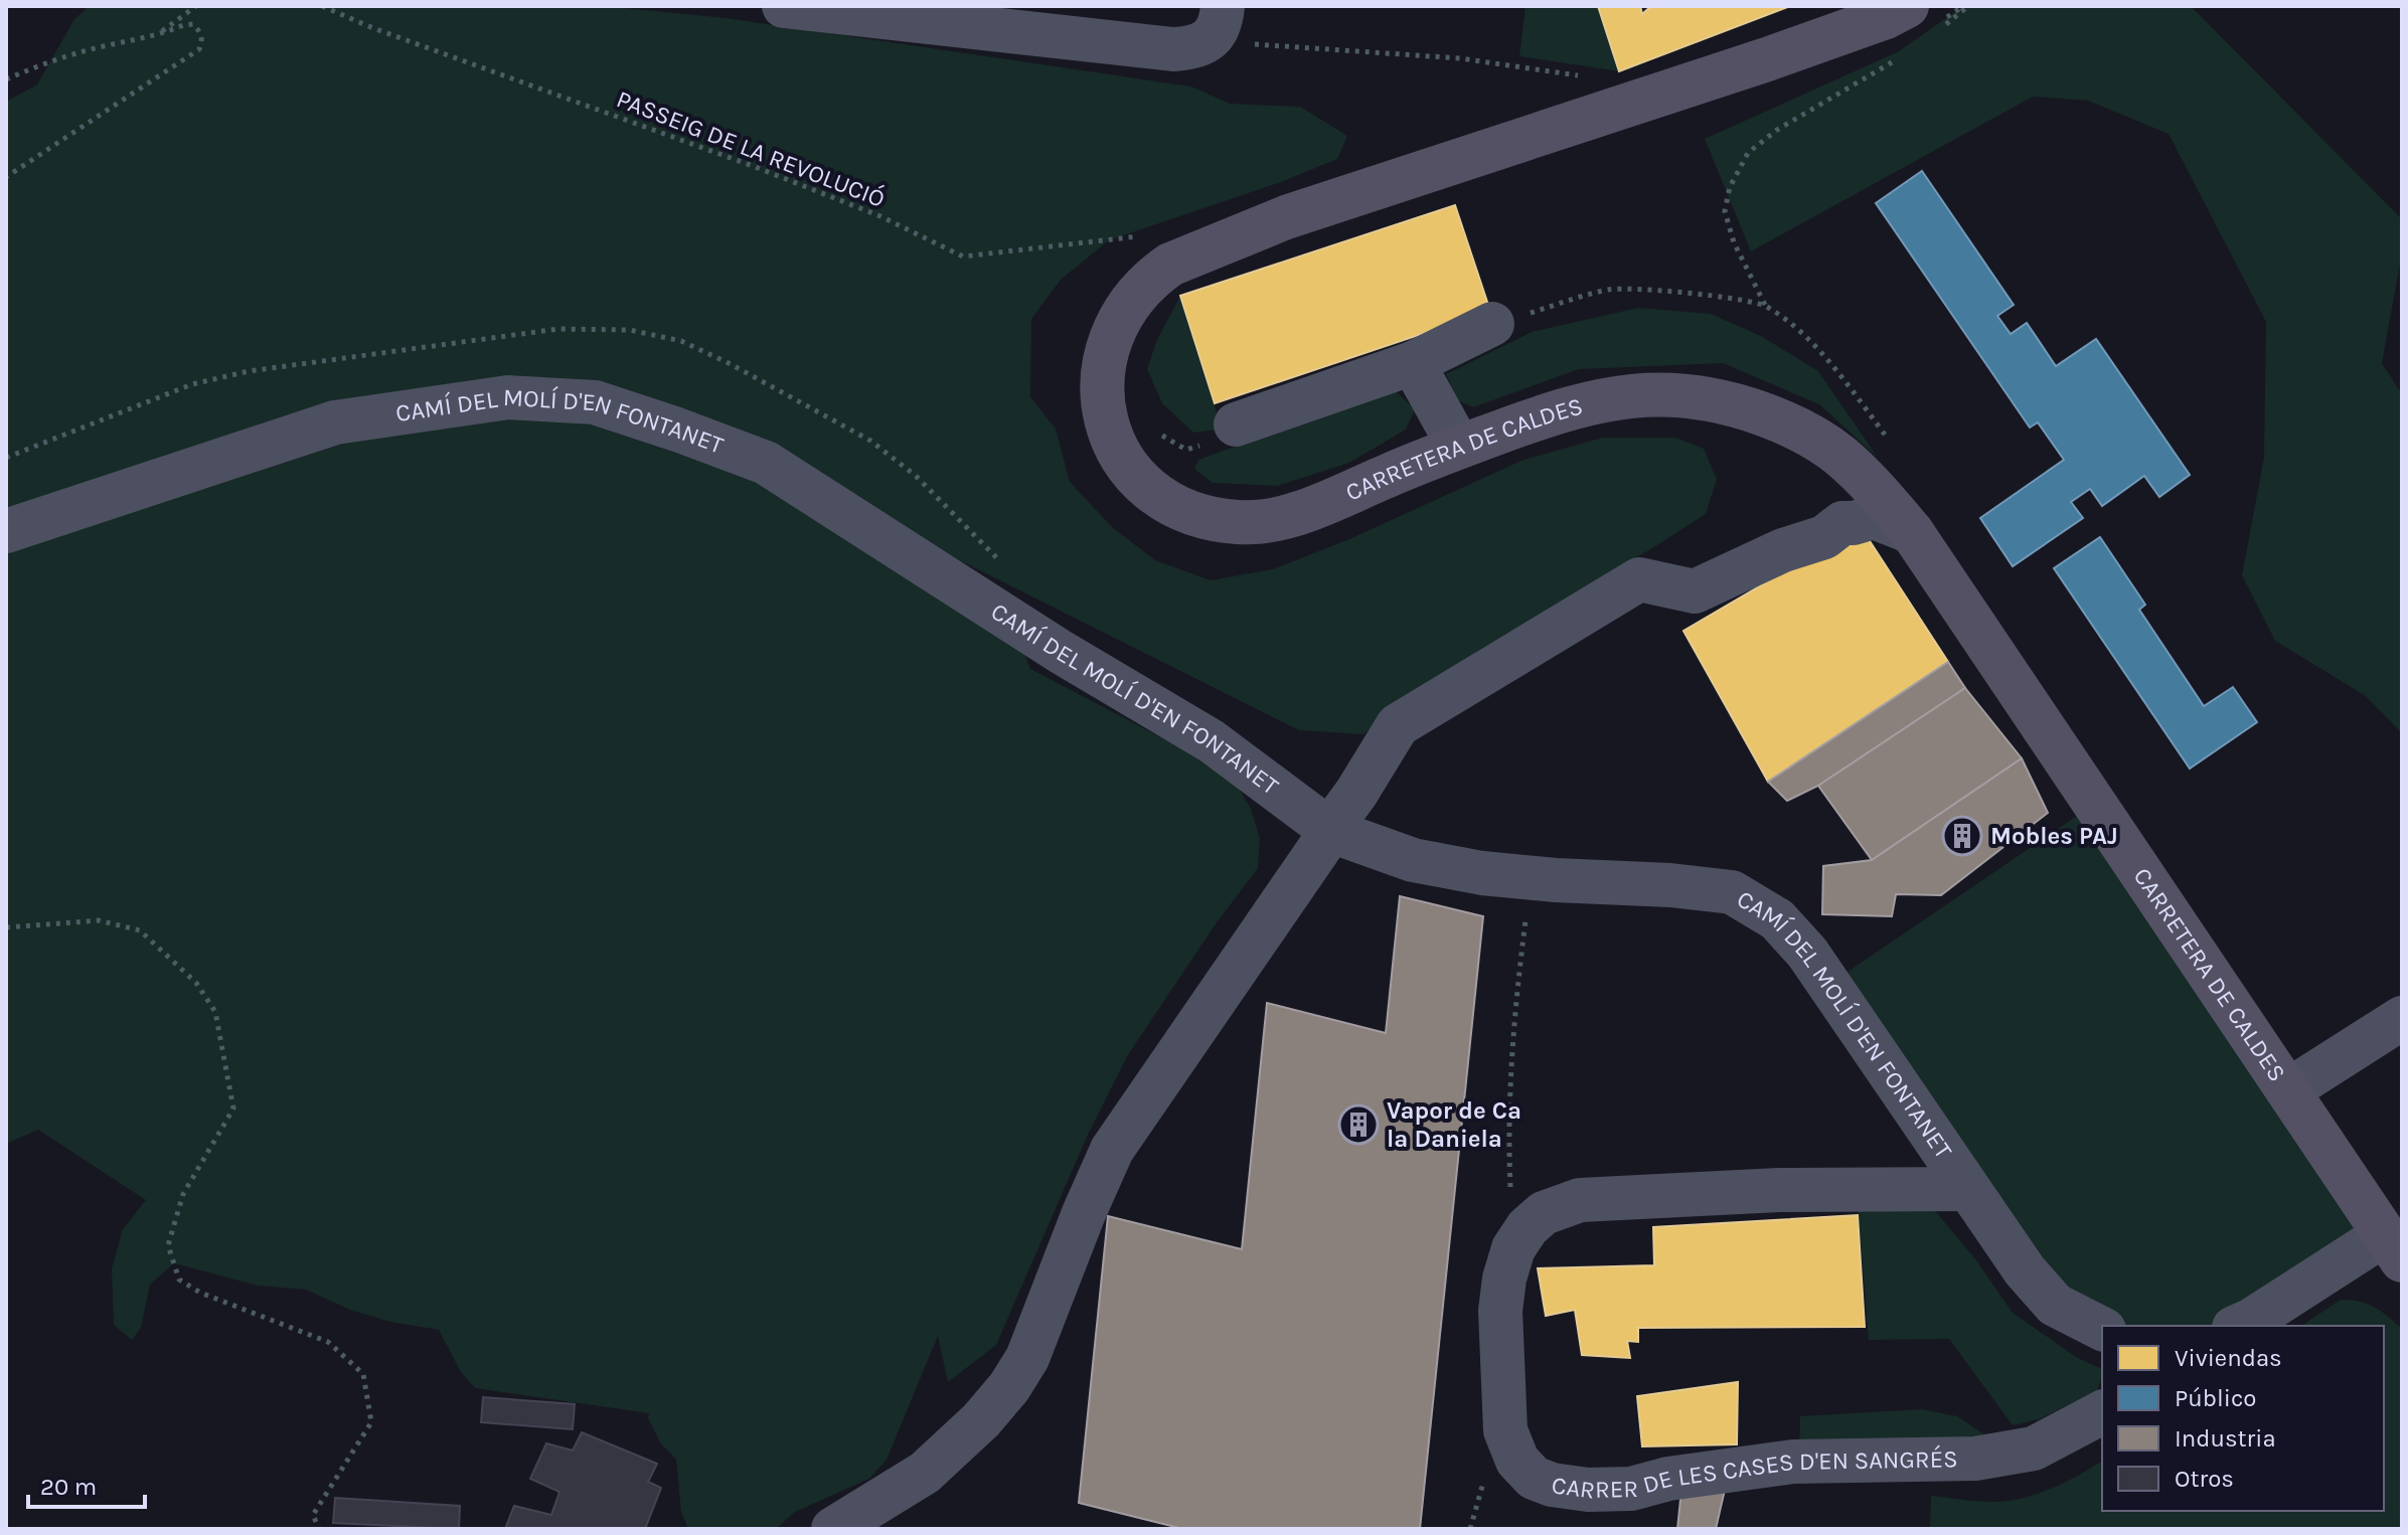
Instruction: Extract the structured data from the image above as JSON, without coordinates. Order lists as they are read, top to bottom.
{
  "streets": {
    "main road": ["CARRETERA DE CALDES"],
    "street": ["CAMÍ DEL MOLÍ D'EN FONTANET", "CARRER DE LES CASES D'EN SANGRÉS"],
    "path": ["PASSEIG DE LA REVOLUCIÓ"]
  },
  "crossings": [
    ["CAMÍ DEL MOLÍ D'EN FONTANET", "CARRER DE LES CASES D'EN SANGRÉS"]
  ],
  "places": {
    "building": ["Mobles PAJ", "Vapor de Ca la Daniela"]
  },
  "legend": [
    "Viviendas",
    "Público",
    "Industria",
    "Otros"
  ],
  "scale_bar": "20 m"
}
